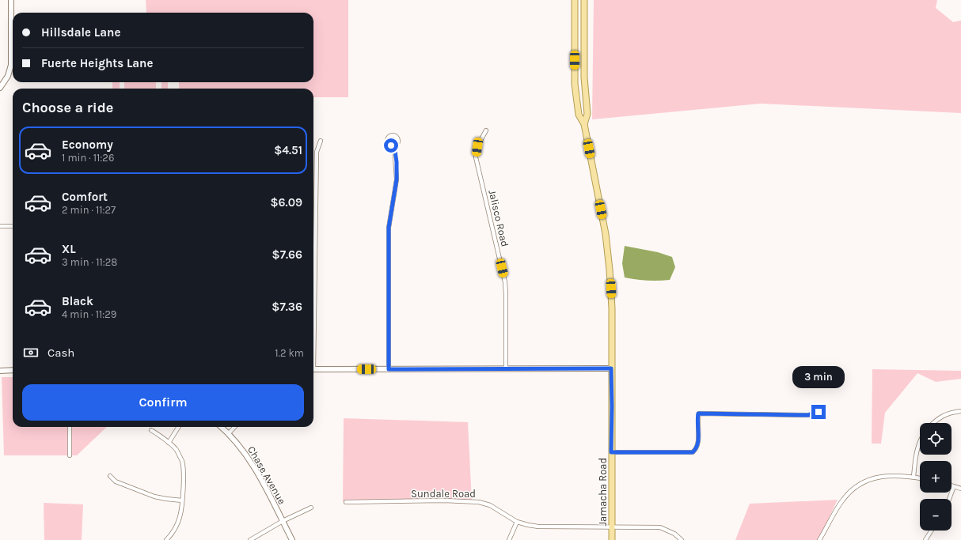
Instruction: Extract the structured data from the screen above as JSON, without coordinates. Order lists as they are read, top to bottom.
{
  "streets": {
    "main road": ["Jamacha Road"],
    "street": ["Jalisco Road", "Chase Avenue", "Sundale Road"]
  },
  "crossings": [
    ["Jamacha Road", "Sundale Road"]
  ],
  "page": {
    "banner": ["Hillsdale Lane", "Fuerte Heights Lane"],
    "heading": "Choose a ride",
    "list": [
      {
        "name": "Economy",
        "note": "1 min · 11:26",
        "value": "$4.51"
      },
      {
        "name": "Comfort",
        "note": "2 min · 11:27",
        "value": "$6.09"
      },
      {
        "name": "XL",
        "note": "3 min · 11:28",
        "value": "$7.66"
      },
      {
        "name": "Black",
        "note": "4 min · 11:29",
        "value": "$7.36"
      }
    ],
    "pay": ["Cash", "1.2 km"],
    "bubble": "3 min",
    "buttons": "Confirm",
    "map_buttons": ["+", "−"]
  }
}
